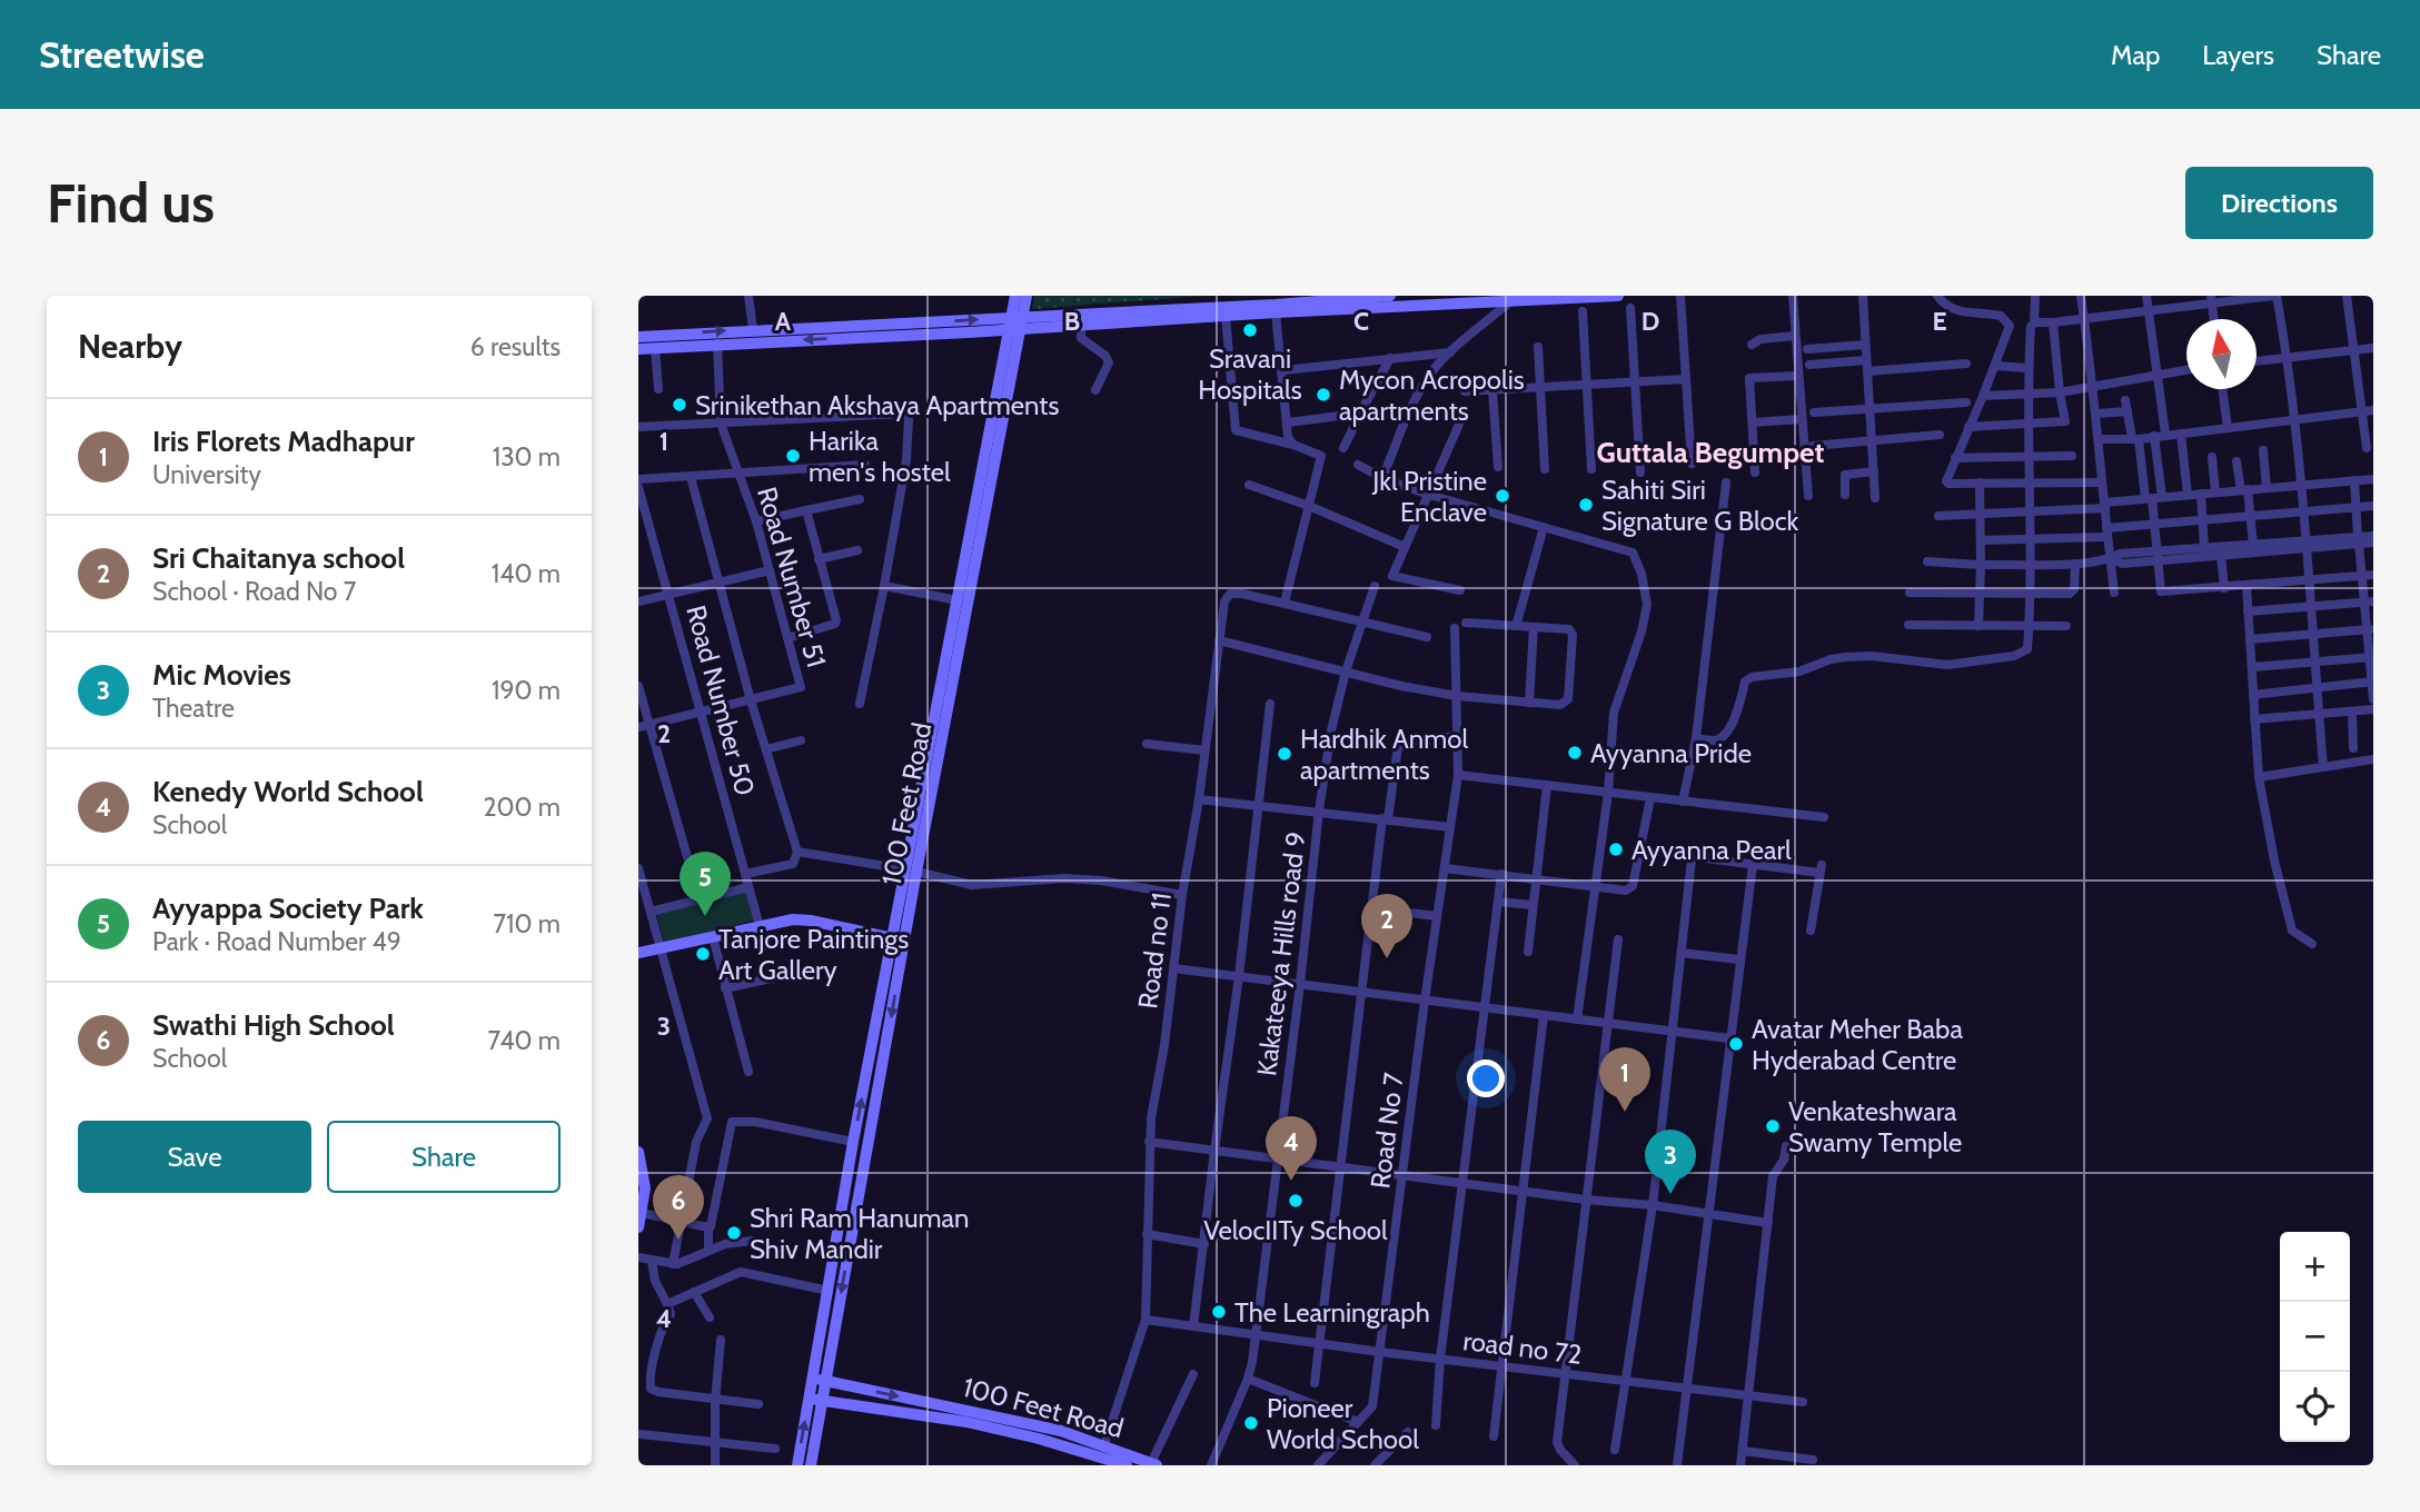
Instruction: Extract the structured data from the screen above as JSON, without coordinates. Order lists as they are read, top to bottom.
{
  "streets": {
    "main road": ["100 Feet Road"],
    "street": [
      "Road Number 51",
      "Road Number 50",
      "Road no 11",
      "Kakateeya Hills road 9",
      "Road No 7",
      "road no 72"
    ]
  },
  "crossings": [
    ["100 Feet Road", "Road no 11"],
    ["Road no 11", "Kakateeya Hills road 9"],
    ["Road no 11", "road no 72"],
    ["Kakateeya Hills road 9", "road no 72"],
    ["Road No 7", "road no 72"]
  ],
  "districts": ["Guttala Begumpet"],
  "places": [
    "Sravani Hospitals",
    "Mycon Acropolis apartments",
    "Srinikethan Akshaya Apartments",
    "Harika men's hostel",
    "Jkl Pristine Enclave",
    "Sahiti Siri Signature G Block",
    "Ayyanna Pride",
    "Hardhik Anmol apartments",
    "Ayyanna Pearl",
    "Tanjore Paintings Art Gallery",
    "Avatar Meher Baba Hyderabad Centre",
    "Venkateshwara Swamy Temple",
    "VelocIITy School",
    "Shri Ram Hanuman Shiv Mandir",
    "The Learningraph",
    "Pioneer World School"
  ],
  "north": "top",
  "page": {
    "header": "Streetwise",
    "nav": ["Map", "Layers", "Share"],
    "buttons": [
      "Directions",
      ["Save", "Share"]
    ],
    "title": "Find us",
    "heading": ["Nearby", "6 results"],
    "list": [
      {
        "mark": "1",
        "name": "Iris Florets Madhapur",
        "note": "University",
        "value": "130 m"
      },
      {
        "mark": "2",
        "name": "Sri Chaitanya school",
        "note": "School · Road No 7",
        "value": "140 m"
      },
      {
        "mark": "3",
        "name": "Mic Movies",
        "note": "Theatre",
        "value": "190 m"
      },
      {
        "mark": "4",
        "name": "Kenedy World School",
        "note": "School",
        "value": "200 m"
      },
      {
        "mark": "5",
        "name": "Ayyappa Society Park",
        "note": "Park · Road Number 49",
        "value": "710 m"
      },
      {
        "mark": "6",
        "name": "Swathi High School",
        "note": "School",
        "value": "740 m"
      }
    ],
    "pins": [
      "5",
      "2",
      "1",
      "4",
      "3",
      "6"
    ],
    "map_buttons": ["+", "−"]
  },
  "grid": {
    "columns": [
      "A",
      "B",
      "C",
      "D",
      "E"
    ],
    "rows": [
      "1",
      "2",
      "3",
      "4"
    ]
  }
}
